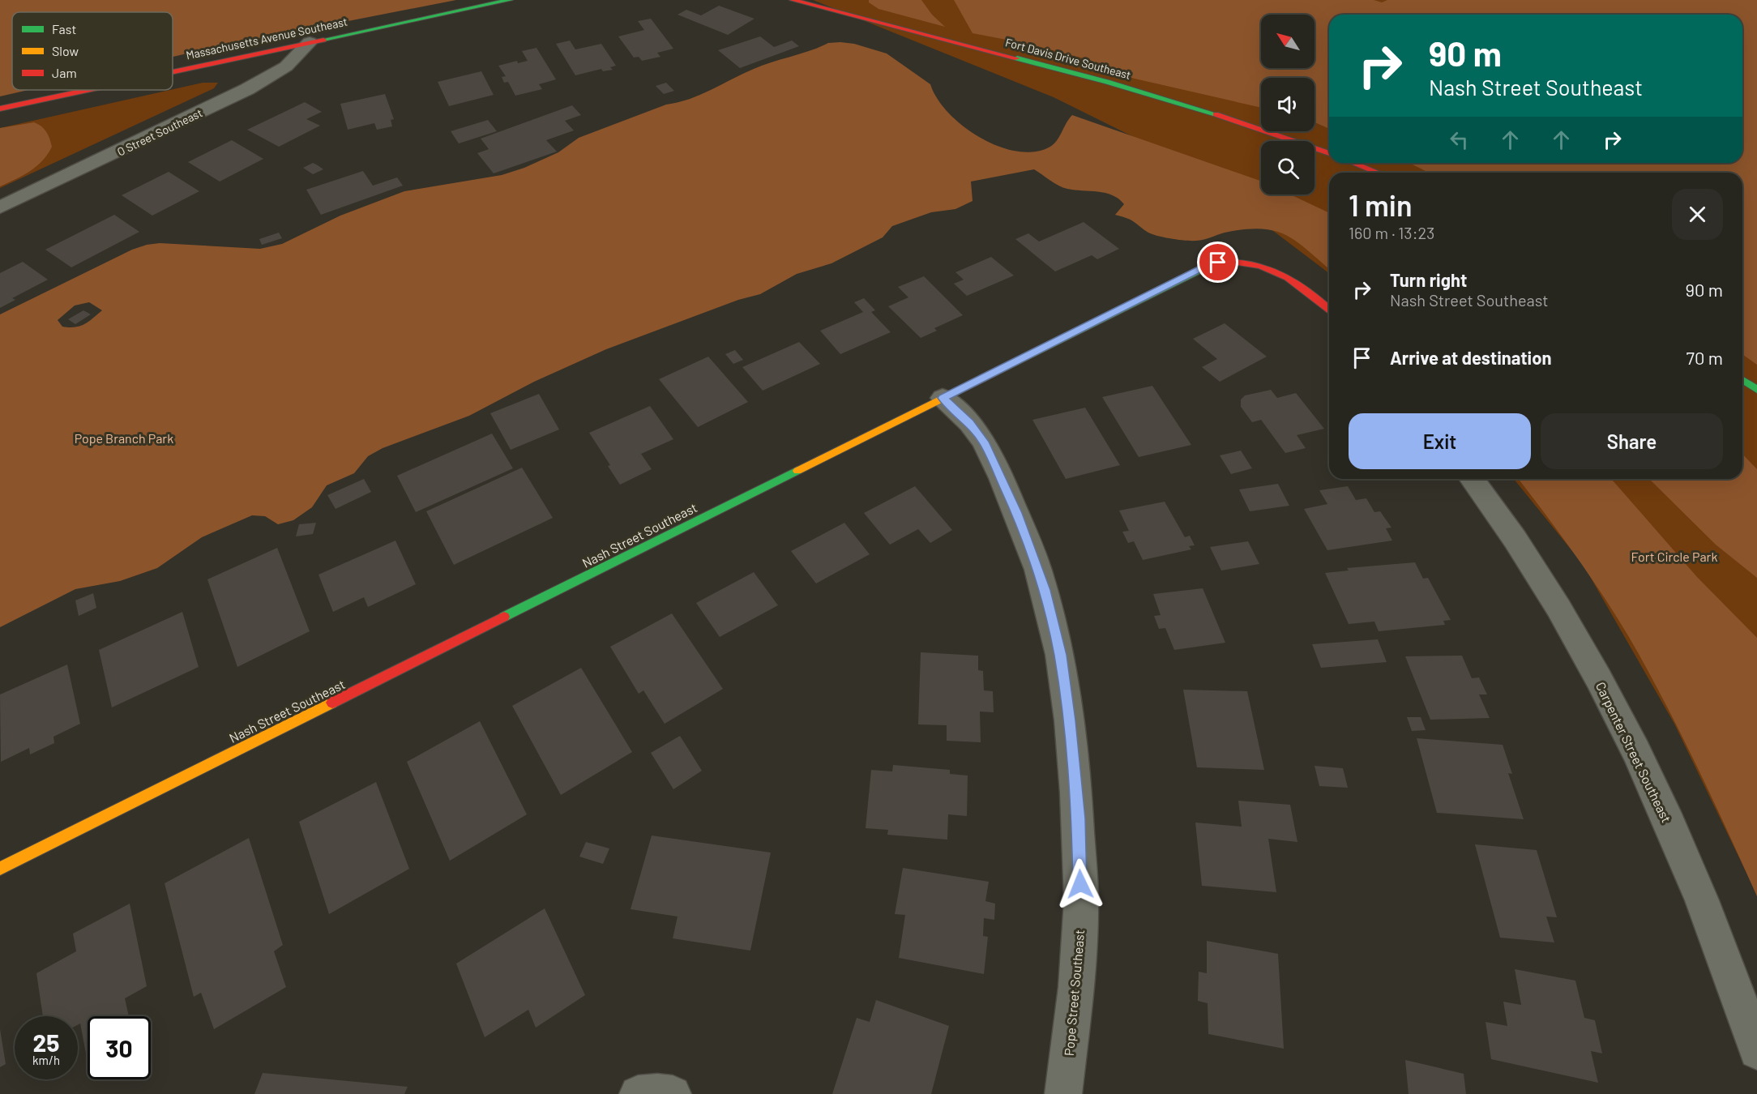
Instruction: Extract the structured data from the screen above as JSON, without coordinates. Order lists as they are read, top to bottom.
{
  "streets": {
    "street": [
      "Massachusetts Avenue Southeast",
      "Fort Davis Drive Southeast",
      "O Street Southeast",
      "Nash Street Southeast",
      "Carpenter Street Southeast",
      "Pope Street Southeast"
    ]
  },
  "crossings": [
    ["Massachusetts Avenue Southeast", "O Street Southeast"],
    ["Nash Street Southeast", "Pope Street Southeast"]
  ],
  "parks": ["Pope Branch Park", "Fort Circle Park"],
  "legend": ["Fast", "Slow", "Jam"],
  "north": "top left",
  "page": {
    "turn": ["90 m", "Nash Street Southeast"],
    "heading": ["1 min", "160 m · 13:23"],
    "list": [
      {
        "name": "Turn right",
        "note": "Nash Street Southeast",
        "value": "90 m"
      },
      {
        "name": "Arrive at destination",
        "value": "70 m"
      }
    ],
    "buttons": ["Exit", "Share"],
    "speed": "25 km/h",
    "limit": "30"
  }
}
